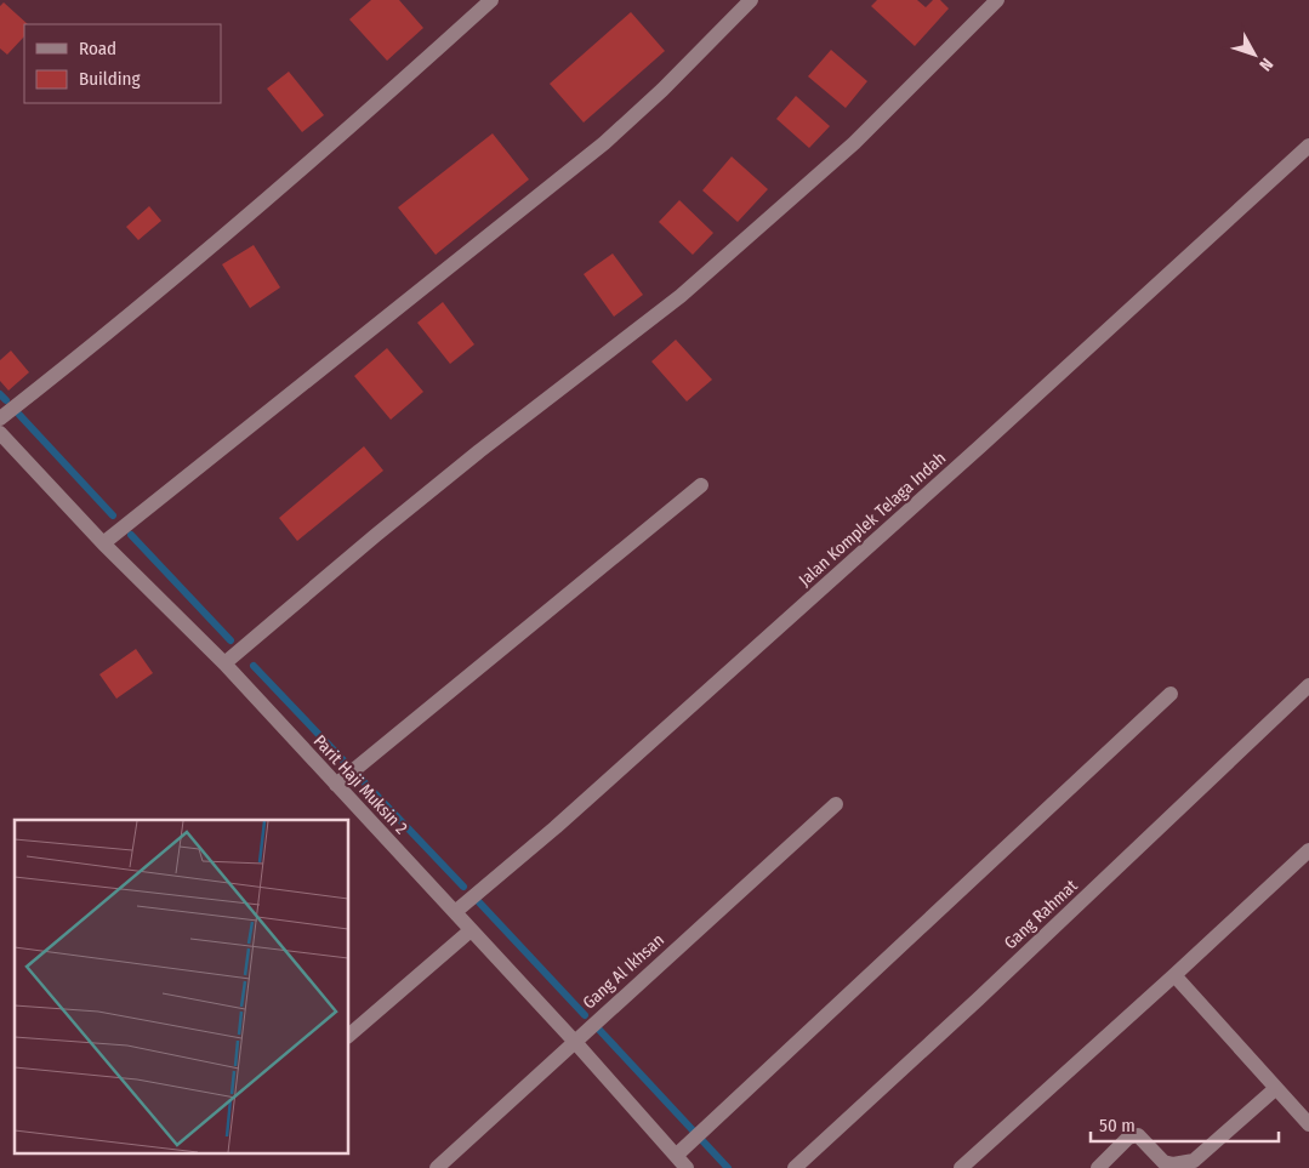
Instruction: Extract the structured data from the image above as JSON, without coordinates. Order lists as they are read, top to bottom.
{
  "streets": {
    "street": [
      "Jalan Komplek Telaga Indah",
      "Parit Haji Muksin 2",
      "Gang Rahmat",
      "Gang Al Ikhsan"
    ]
  },
  "crossings": [
    ["Jalan Komplek Telaga Indah", "Parit Haji Muksin 2"],
    ["Parit Haji Muksin 2", "Gang Al Ikhsan"]
  ],
  "legend": ["Road", "Building"],
  "scale_bar": "50 m",
  "north": "bottom right"
}
